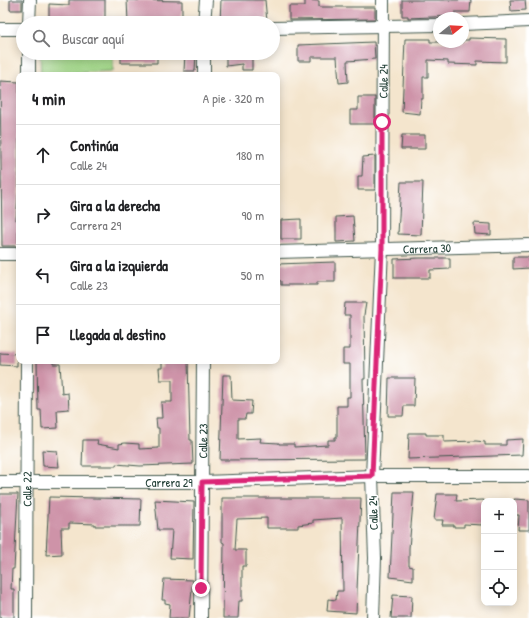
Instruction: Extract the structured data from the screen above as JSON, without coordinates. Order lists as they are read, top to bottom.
{
  "streets": {
    "street": [
      "Calle 24",
      "Carrera 30",
      "Calle 23",
      "Carrera 29",
      "Calle 22"
    ]
  },
  "crossings": [
    ["Calle 24", "Carrera 30"],
    ["Calle 24", "Carrera 29"],
    ["Calle 23", "Carrera 29"],
    ["Carrera 29", "Calle 22"]
  ],
  "north": "right",
  "page": {
    "search": "Buscar aquí",
    "heading": ["4 min", "A pie · 320 m"],
    "list": [
      ["Continúa", "Calle 24", "180 m"],
      ["Gira a la derecha", "Carrera 29", "90 m"],
      ["Gira a la izquierda", "Calle 23", "50 m"],
      "Llegada al destino"
    ],
    "map_buttons": ["+", "−"]
  }
}
